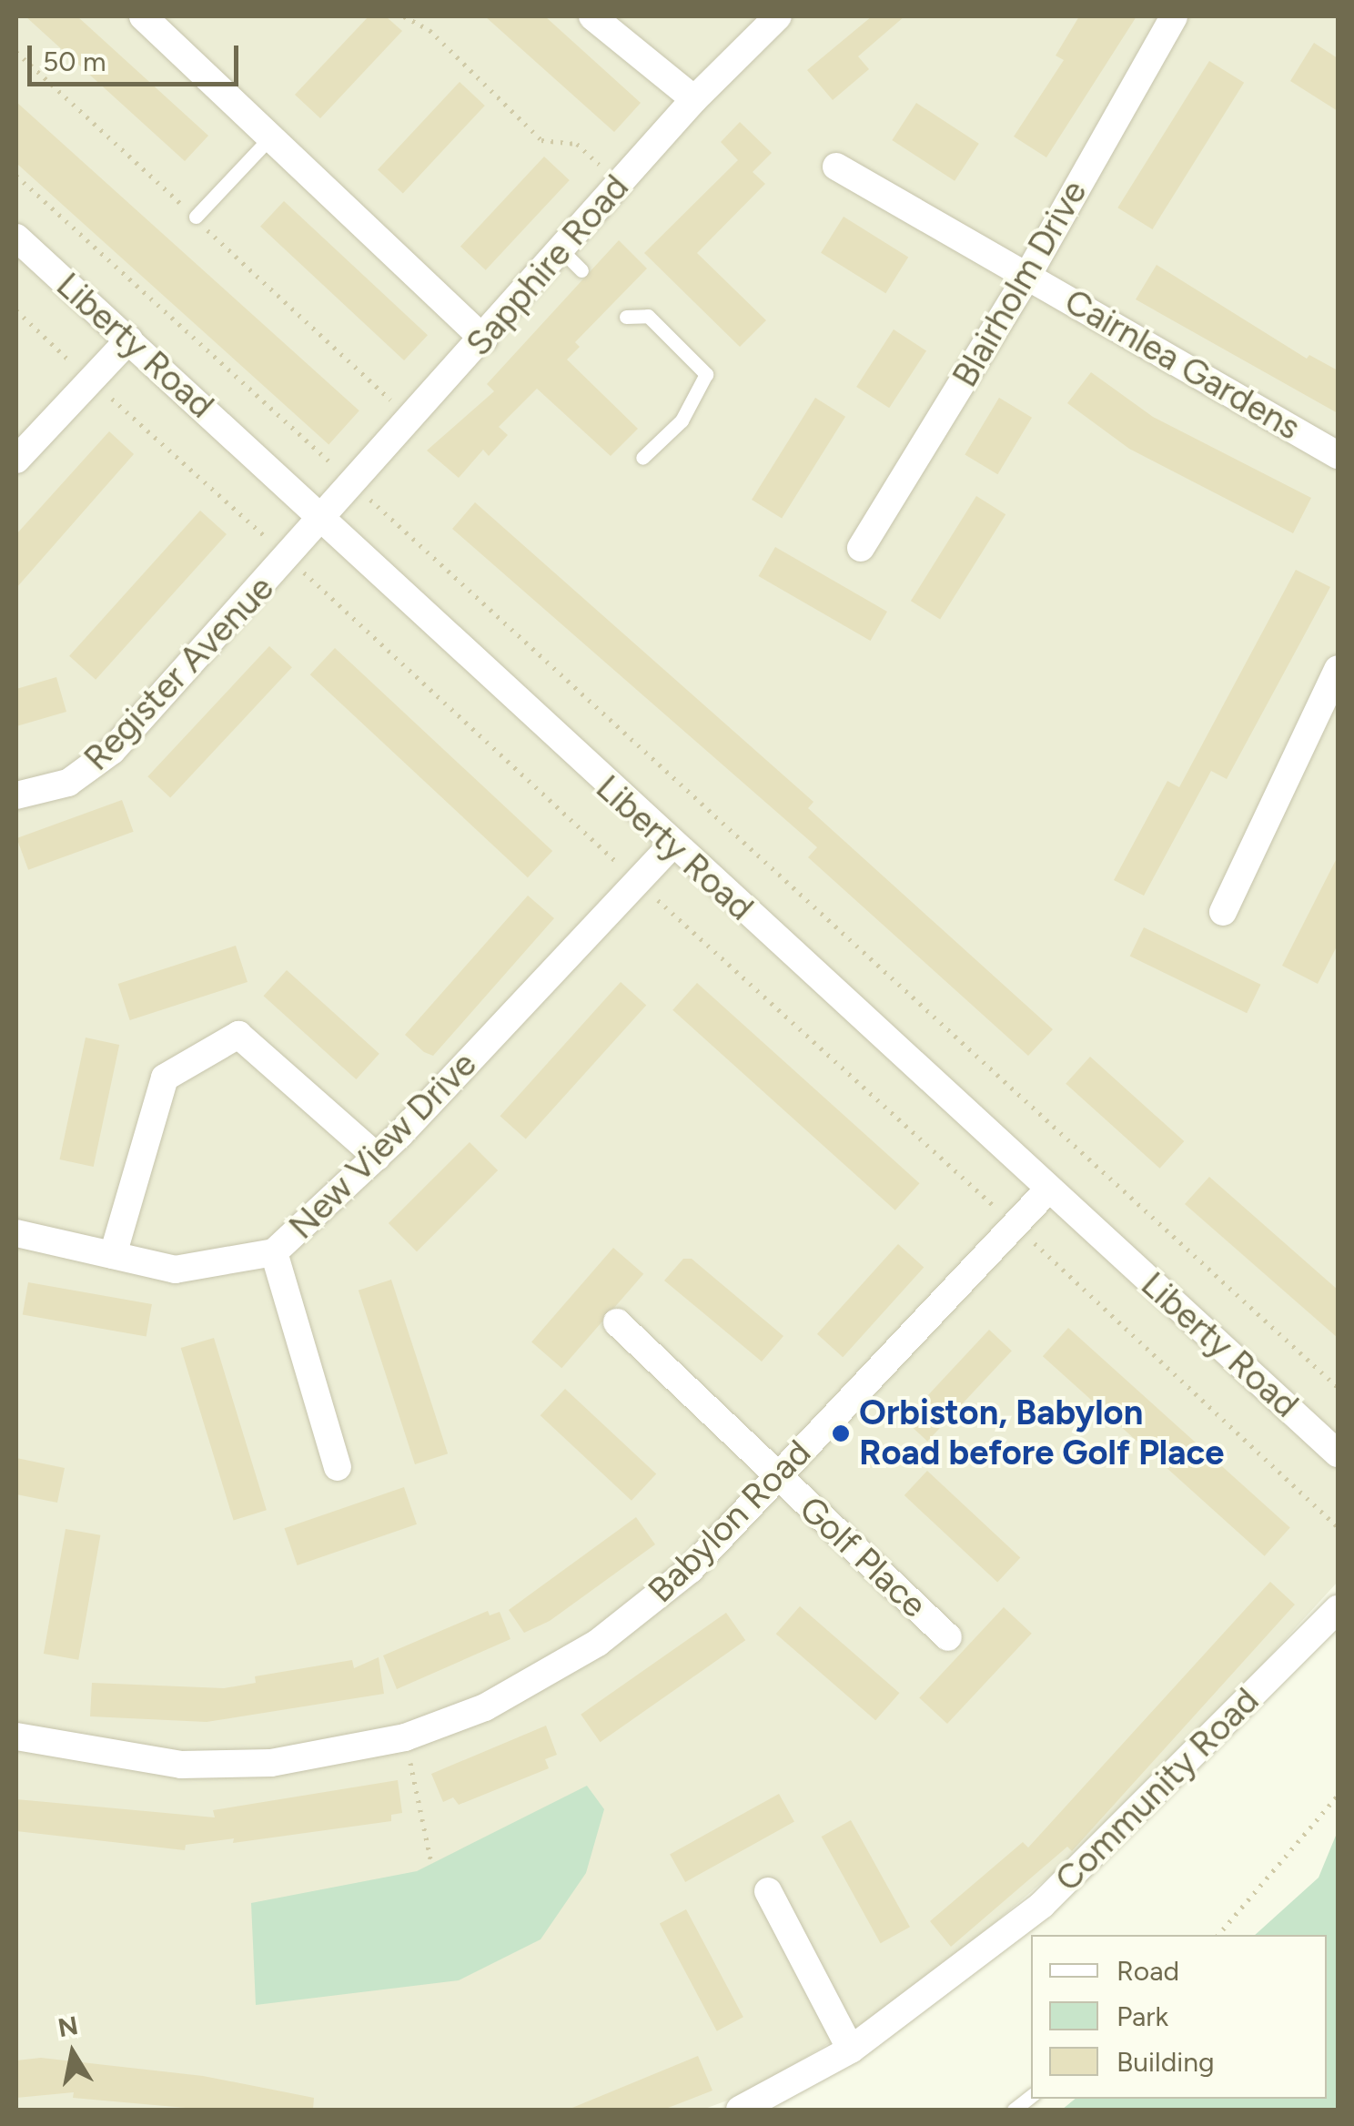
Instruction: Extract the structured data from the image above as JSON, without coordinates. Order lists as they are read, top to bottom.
{
  "streets": {
    "street": [
      "Sapphire Road",
      "Blairholm Drive",
      "Liberty Road",
      "Cairnlea Gardens",
      "Register Avenue",
      "New View Drive",
      "Babylon Road",
      "Golf Place",
      "Community Road"
    ]
  },
  "crossings": [
    ["Sapphire Road", "Liberty Road"],
    ["Sapphire Road", "Register Avenue"],
    ["Blairholm Drive", "Cairnlea Gardens"],
    ["Liberty Road", "Register Avenue"],
    ["Liberty Road", "New View Drive"],
    ["Liberty Road", "Babylon Road"],
    ["Babylon Road", "Golf Place"]
  ],
  "places": ["Orbiston, Babylon Road before Golf Place"],
  "legend": ["Road", "Park", "Building"],
  "scale_bar": "50 m",
  "north": "top"
}
